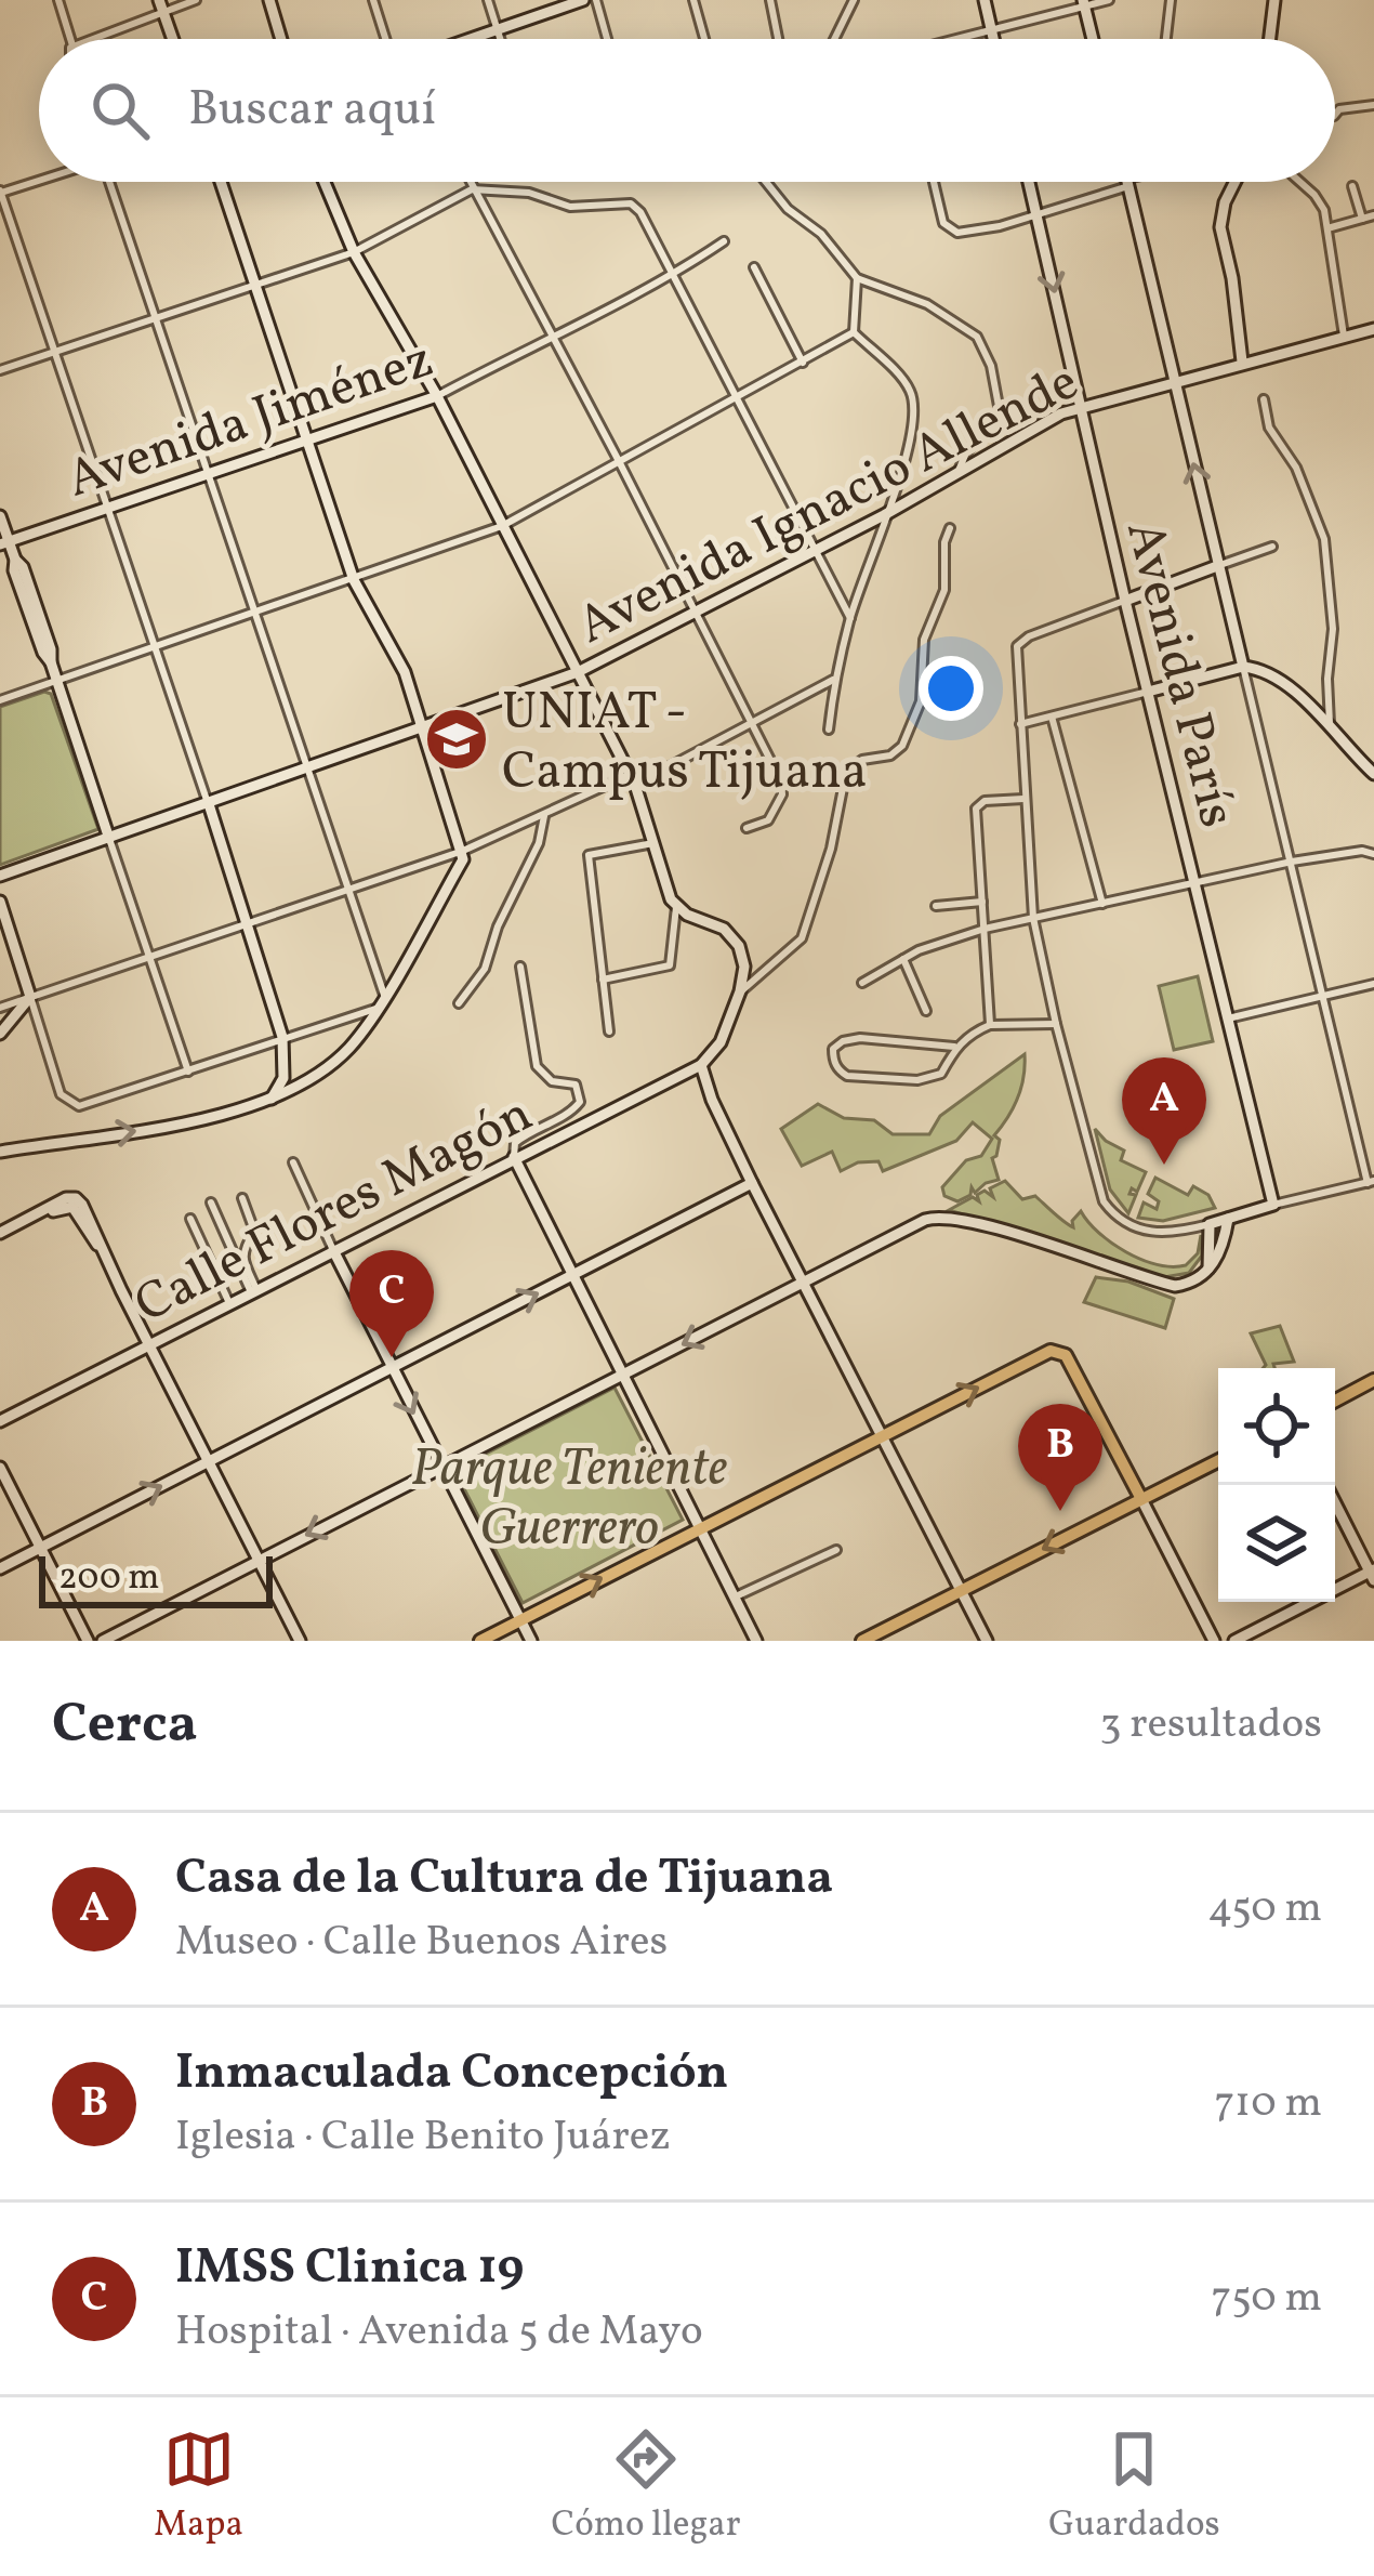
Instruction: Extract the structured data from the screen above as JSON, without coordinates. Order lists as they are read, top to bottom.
{
  "streets": {
    "street": [
      "Avenida Jiménez",
      "Avenida Ignacio Allende",
      "Avenida París",
      "Calle Flores Magón"
    ]
  },
  "crossings": [
    ["Avenida Ignacio Allende", "Avenida París"]
  ],
  "parks": ["Parque Teniente Guerrero"],
  "places": {
    "school or university": ["UNIAT - Campus Tijuana"]
  },
  "scale_bar": "200 m",
  "page": {
    "search": "Buscar aquí",
    "pins": ["A", "C", "B"],
    "scale": "200 m",
    "heading": ["Cerca", "3 resultados"],
    "list": [
      {
        "mark": "A",
        "name": "Casa de la Cultura de Tijuana",
        "note": "Museo · Calle Buenos Aires",
        "value": "450 m"
      },
      {
        "mark": "B",
        "name": "Inmaculada Concepción",
        "note": "Iglesia · Calle Benito Juárez",
        "value": "710 m"
      },
      {
        "mark": "C",
        "name": "IMSS Clinica 19",
        "note": "Hospital · Avenida 5 de Mayo",
        "value": "750 m"
      }
    ],
    "nav": ["Mapa", "Cómo llegar", "Guardados"]
  }
}
